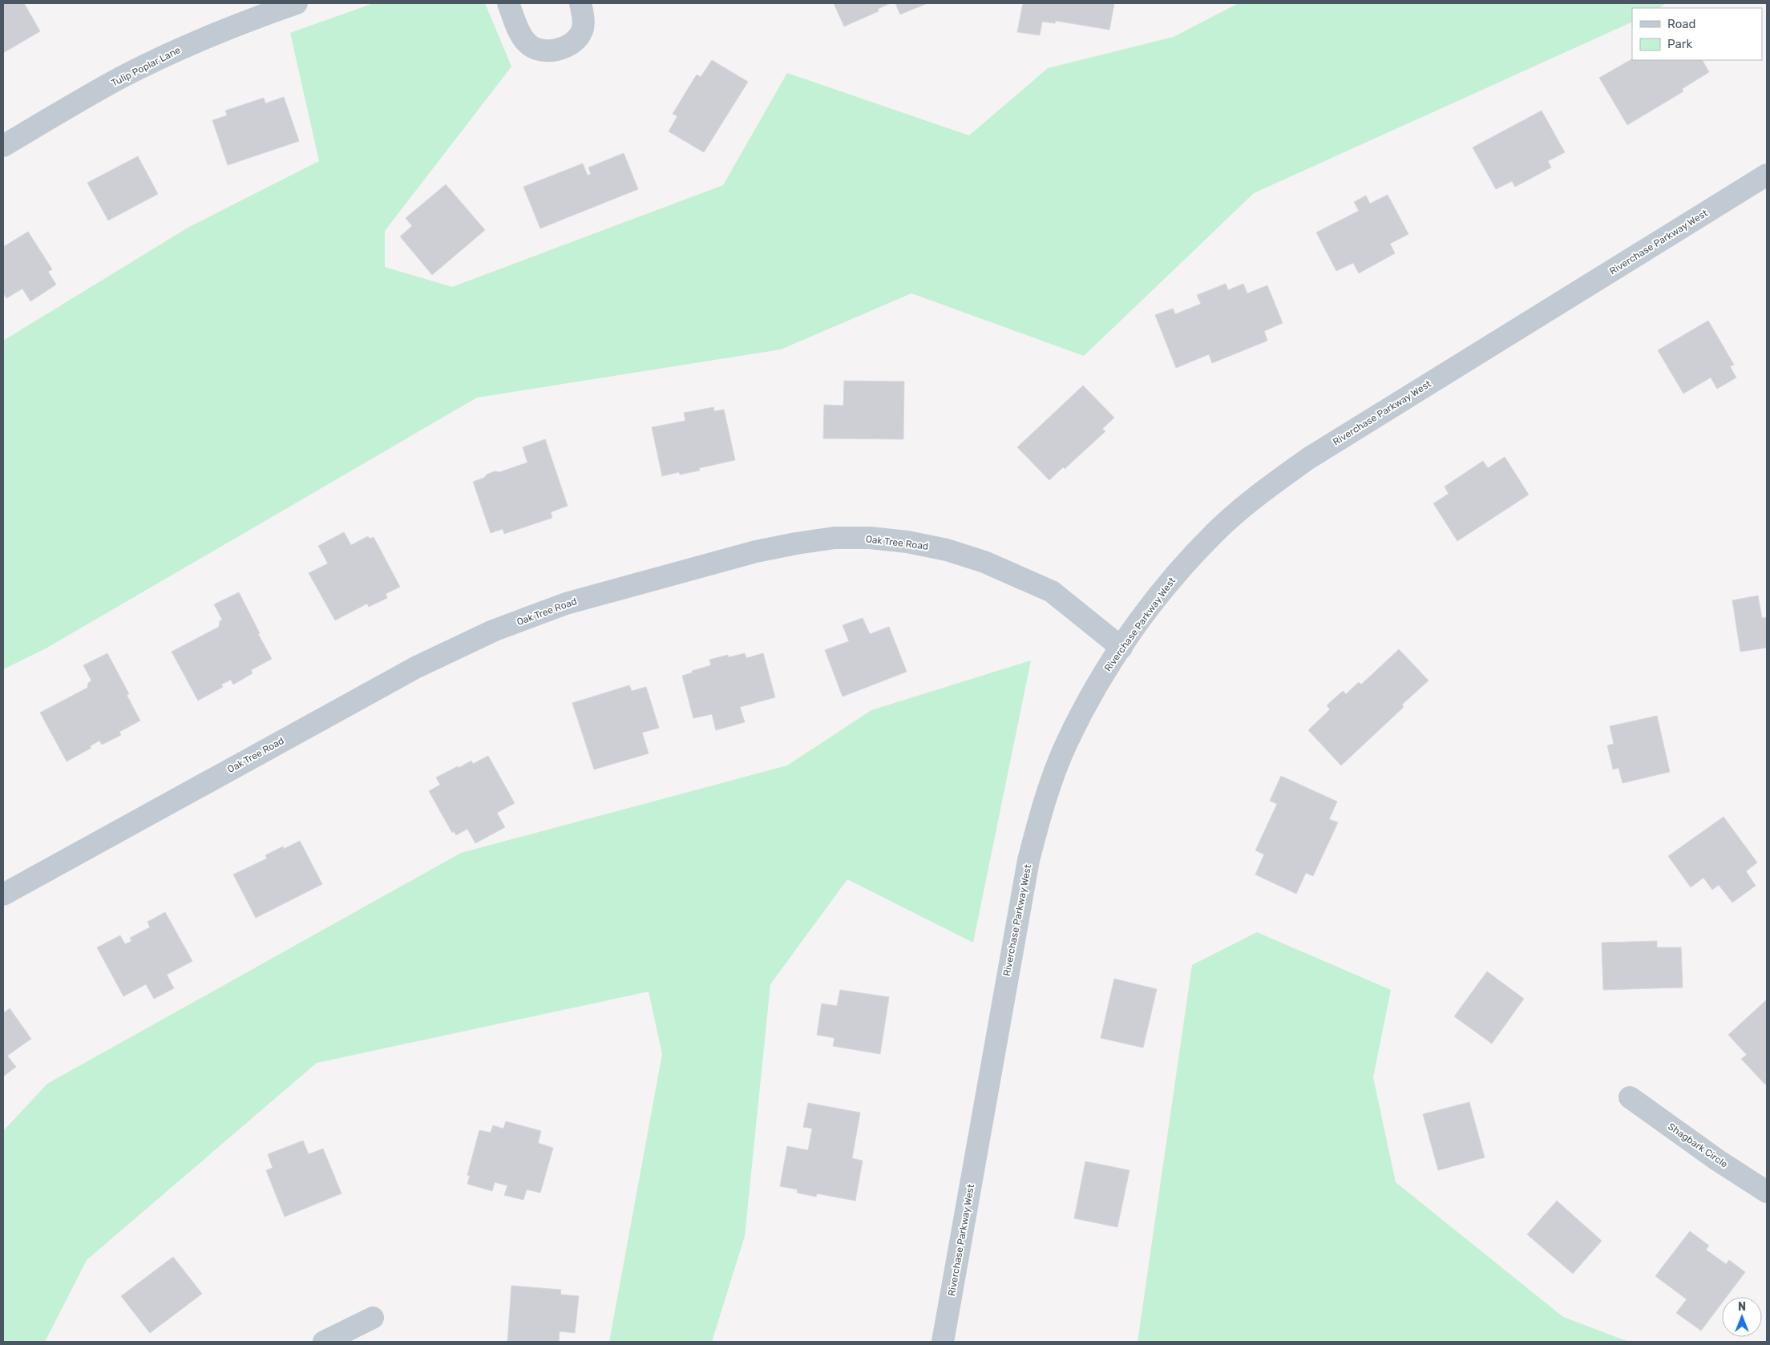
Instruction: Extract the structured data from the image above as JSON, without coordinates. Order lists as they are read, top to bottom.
{
  "streets": {
    "street": [
      "Tulip Poplar Lane",
      "Riverchase Parkway West",
      "Oak Tree Road",
      "Shagbark Circle"
    ]
  },
  "crossings": [
    ["Riverchase Parkway West", "Oak Tree Road"]
  ],
  "legend": ["Road", "Park"],
  "north": "top"
}
